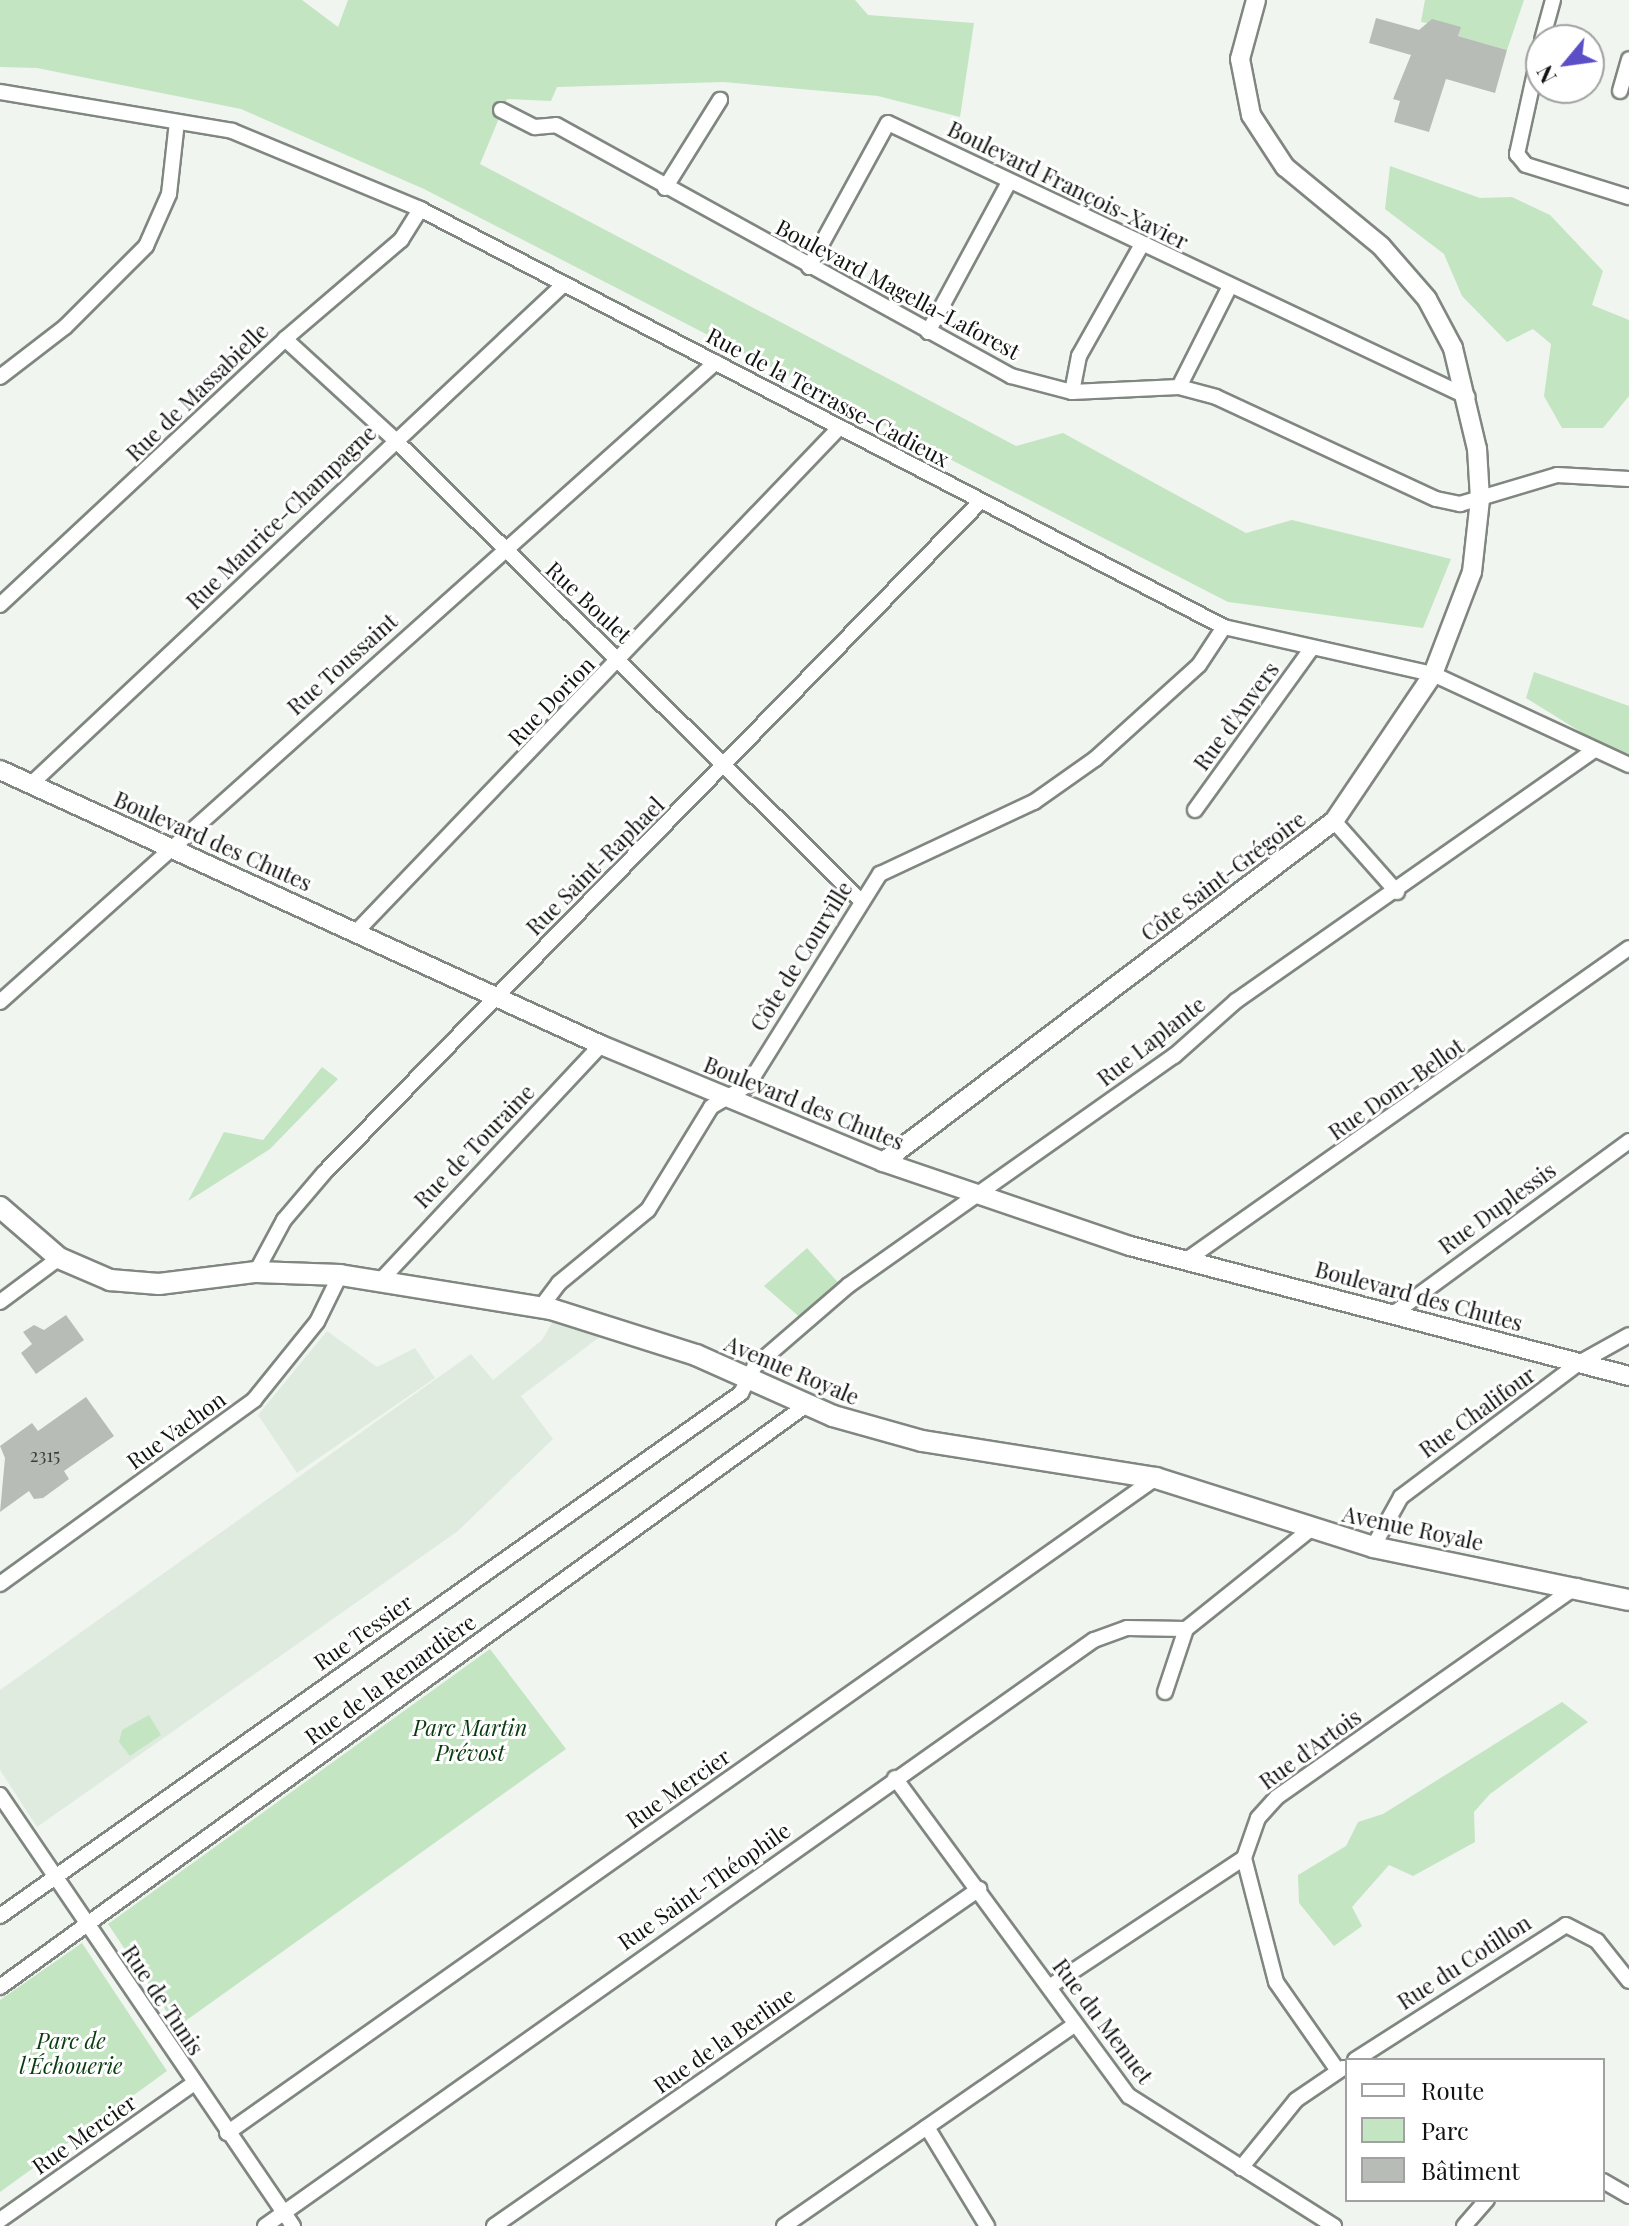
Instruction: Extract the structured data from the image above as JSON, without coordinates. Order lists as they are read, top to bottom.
{
  "streets": {
    "main road": ["Avenue Royale"],
    "street": [
      "Boulevard François-Xavier",
      "Boulevard Magella-Laforest",
      "Rue de Massabielle",
      "Rue de la Terrasse-Cadieux",
      "Rue Maurice-Champagne",
      "Rue Boulet",
      "Rue Toussaint",
      "Rue Dorion",
      "Rue d'Anvers",
      "Boulevard des Chutes",
      "Rue Saint-Raphael",
      "Côte Saint-Grégoire",
      "Côte de Courville",
      "Rue Laplante",
      "Rue Dom-Bellot",
      "Rue de Touraine",
      "Rue Duplessis",
      "Rue Chalifour",
      "Rue Vachon",
      "Rue Tessier",
      "Rue de la Renardière",
      "Rue d'Artois",
      "Rue Mercier",
      "Rue Saint-Théophile",
      "Rue du Cotillon",
      "Rue de Tunis",
      "Rue du Menuet",
      "Rue de la Berline"
    ]
  },
  "crossings": [
    ["Boulevard François-Xavier", "Boulevard Magella-Laforest"],
    ["Boulevard François-Xavier", "Côte Saint-Grégoire"],
    ["Boulevard Magella-Laforest", "Côte Saint-Grégoire"],
    ["Rue de Massabielle", "Rue de la Terrasse-Cadieux"],
    ["Rue de Massabielle", "Rue Boulet"],
    ["Rue de la Terrasse-Cadieux", "Rue Maurice-Champagne"],
    ["Rue de la Terrasse-Cadieux", "Rue Toussaint"],
    ["Rue de la Terrasse-Cadieux", "Rue Dorion"],
    ["Rue de la Terrasse-Cadieux", "Rue d'Anvers"],
    ["Rue de la Terrasse-Cadieux", "Rue Saint-Raphael"],
    ["Rue de la Terrasse-Cadieux", "Côte Saint-Grégoire"],
    ["Rue de la Terrasse-Cadieux", "Côte de Courville"],
    ["Rue de la Terrasse-Cadieux", "Rue Laplante"],
    ["Rue Maurice-Champagne", "Rue Boulet"],
    ["Rue Maurice-Champagne", "Boulevard des Chutes"],
    ["Rue Boulet", "Rue Toussaint"],
    ["Rue Boulet", "Rue Dorion"],
    ["Rue Boulet", "Rue Saint-Raphael"],
    ["Rue Boulet", "Côte de Courville"],
    ["Rue Toussaint", "Boulevard des Chutes"],
    ["Rue Dorion", "Boulevard des Chutes"],
    ["Boulevard des Chutes", "Rue Saint-Raphael"],
    ["Boulevard des Chutes", "Côte Saint-Grégoire"],
    ["Boulevard des Chutes", "Côte de Courville"],
    ["Boulevard des Chutes", "Rue Laplante"],
    ["Boulevard des Chutes", "Rue Dom-Bellot"],
    ["Boulevard des Chutes", "Rue de Touraine"],
    ["Boulevard des Chutes", "Rue Duplessis"],
    ["Boulevard des Chutes", "Rue Chalifour"],
    ["Rue Saint-Raphael", "Avenue Royale"],
    ["Côte de Courville", "Avenue Royale"],
    ["Rue Laplante", "Avenue Royale"],
    ["Rue Laplante", "Rue Tessier"],
    ["Rue de Touraine", "Avenue Royale"],
    ["Avenue Royale", "Rue Chalifour"],
    ["Avenue Royale", "Rue Vachon"],
    ["Avenue Royale", "Rue Tessier"],
    ["Avenue Royale", "Rue de la Renardière"],
    ["Avenue Royale", "Rue d'Artois"],
    ["Avenue Royale", "Rue Mercier"],
    ["Rue Tessier", "Rue de Tunis"],
    ["Rue de la Renardière", "Rue de Tunis"],
    ["Rue Mercier", "Rue de Tunis"],
    ["Rue Saint-Théophile", "Rue de Tunis"],
    ["Rue Saint-Théophile", "Rue du Menuet"],
    ["Rue du Menuet", "Rue de la Berline"]
  ],
  "parks": ["Parc Martin Prévost", "Parc de l'Échouerie"],
  "house_numbers": ["2315"],
  "legend": ["Route", "Parc", "Bâtiment"],
  "north": "bottom left"
}
